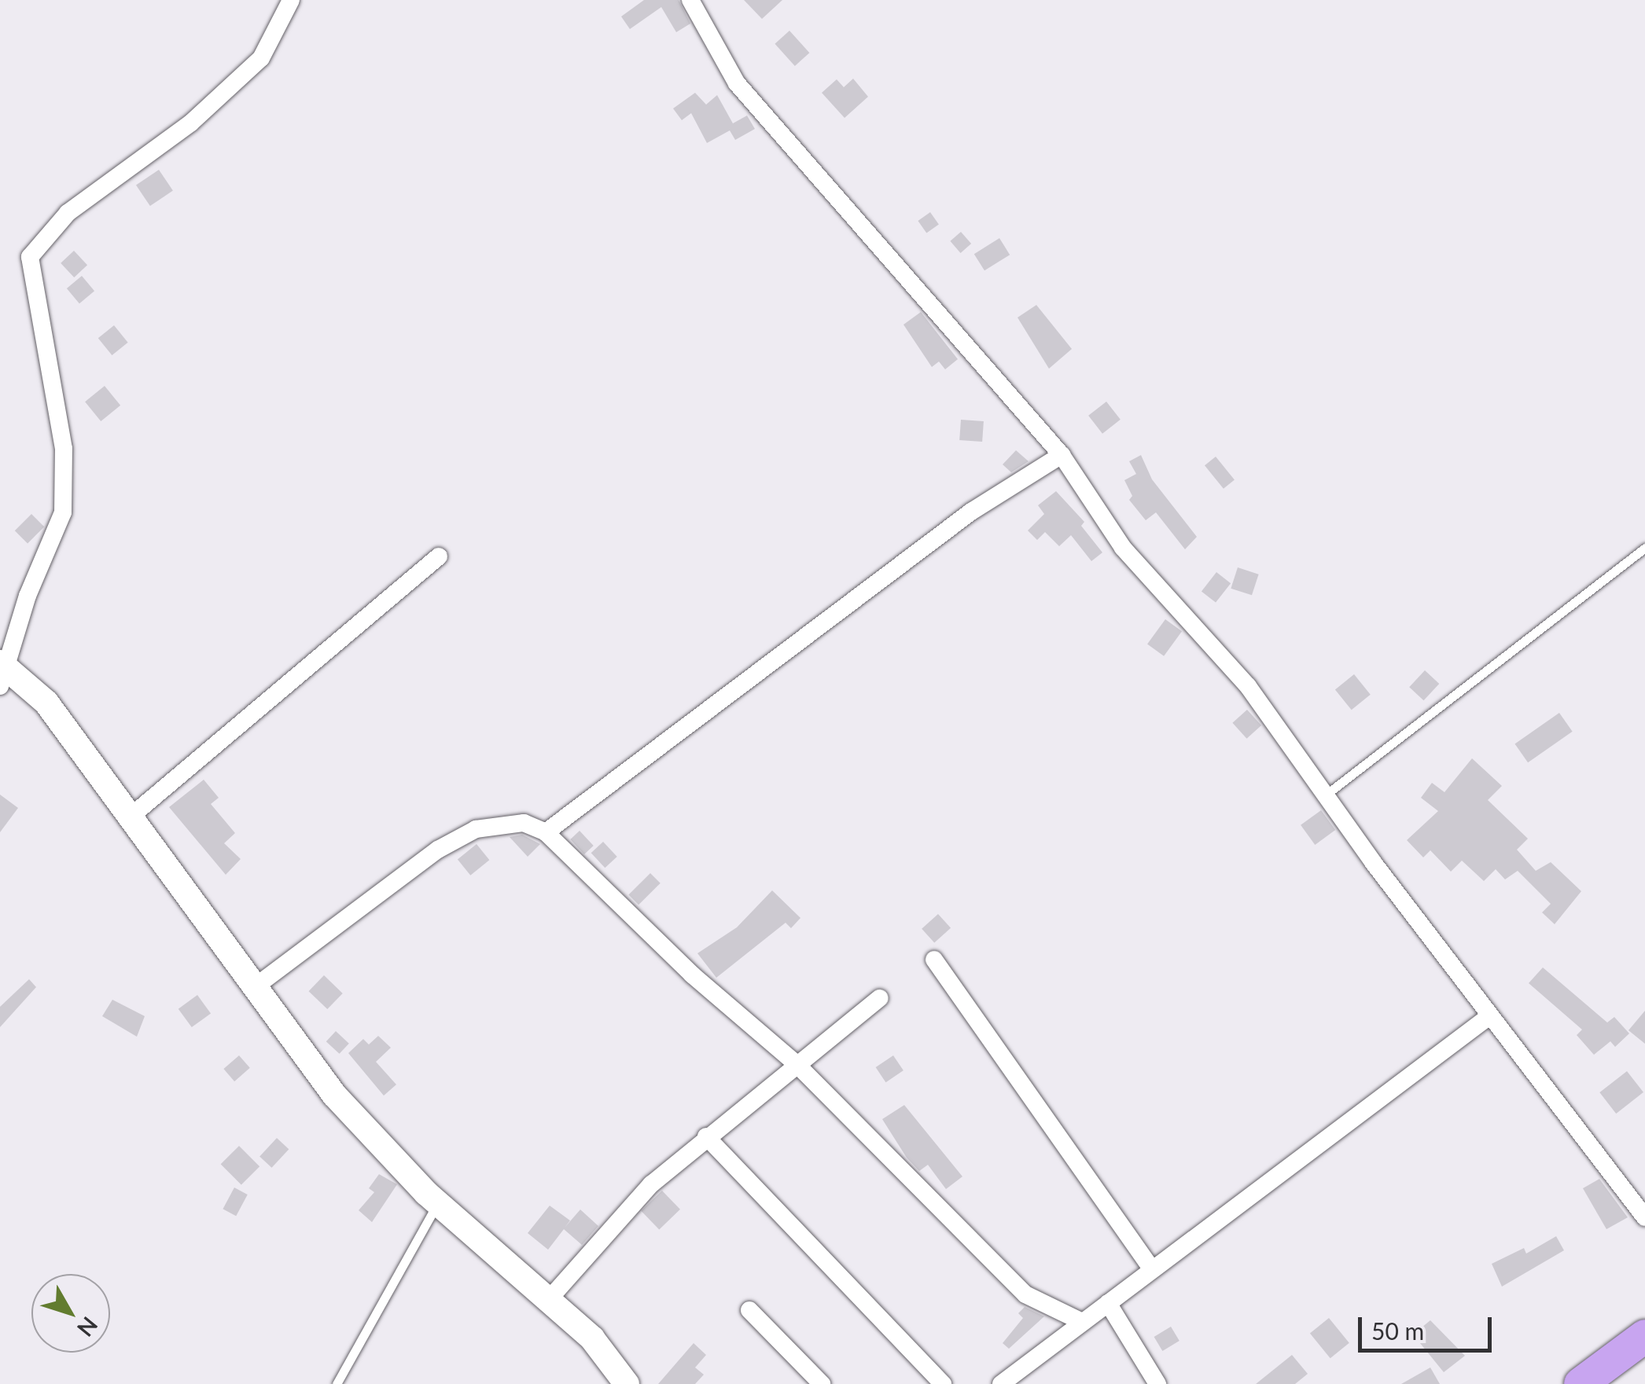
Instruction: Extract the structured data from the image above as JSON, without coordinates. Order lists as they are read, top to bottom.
{
  "scale_bar": "50 m",
  "north": "bottom right"
}
